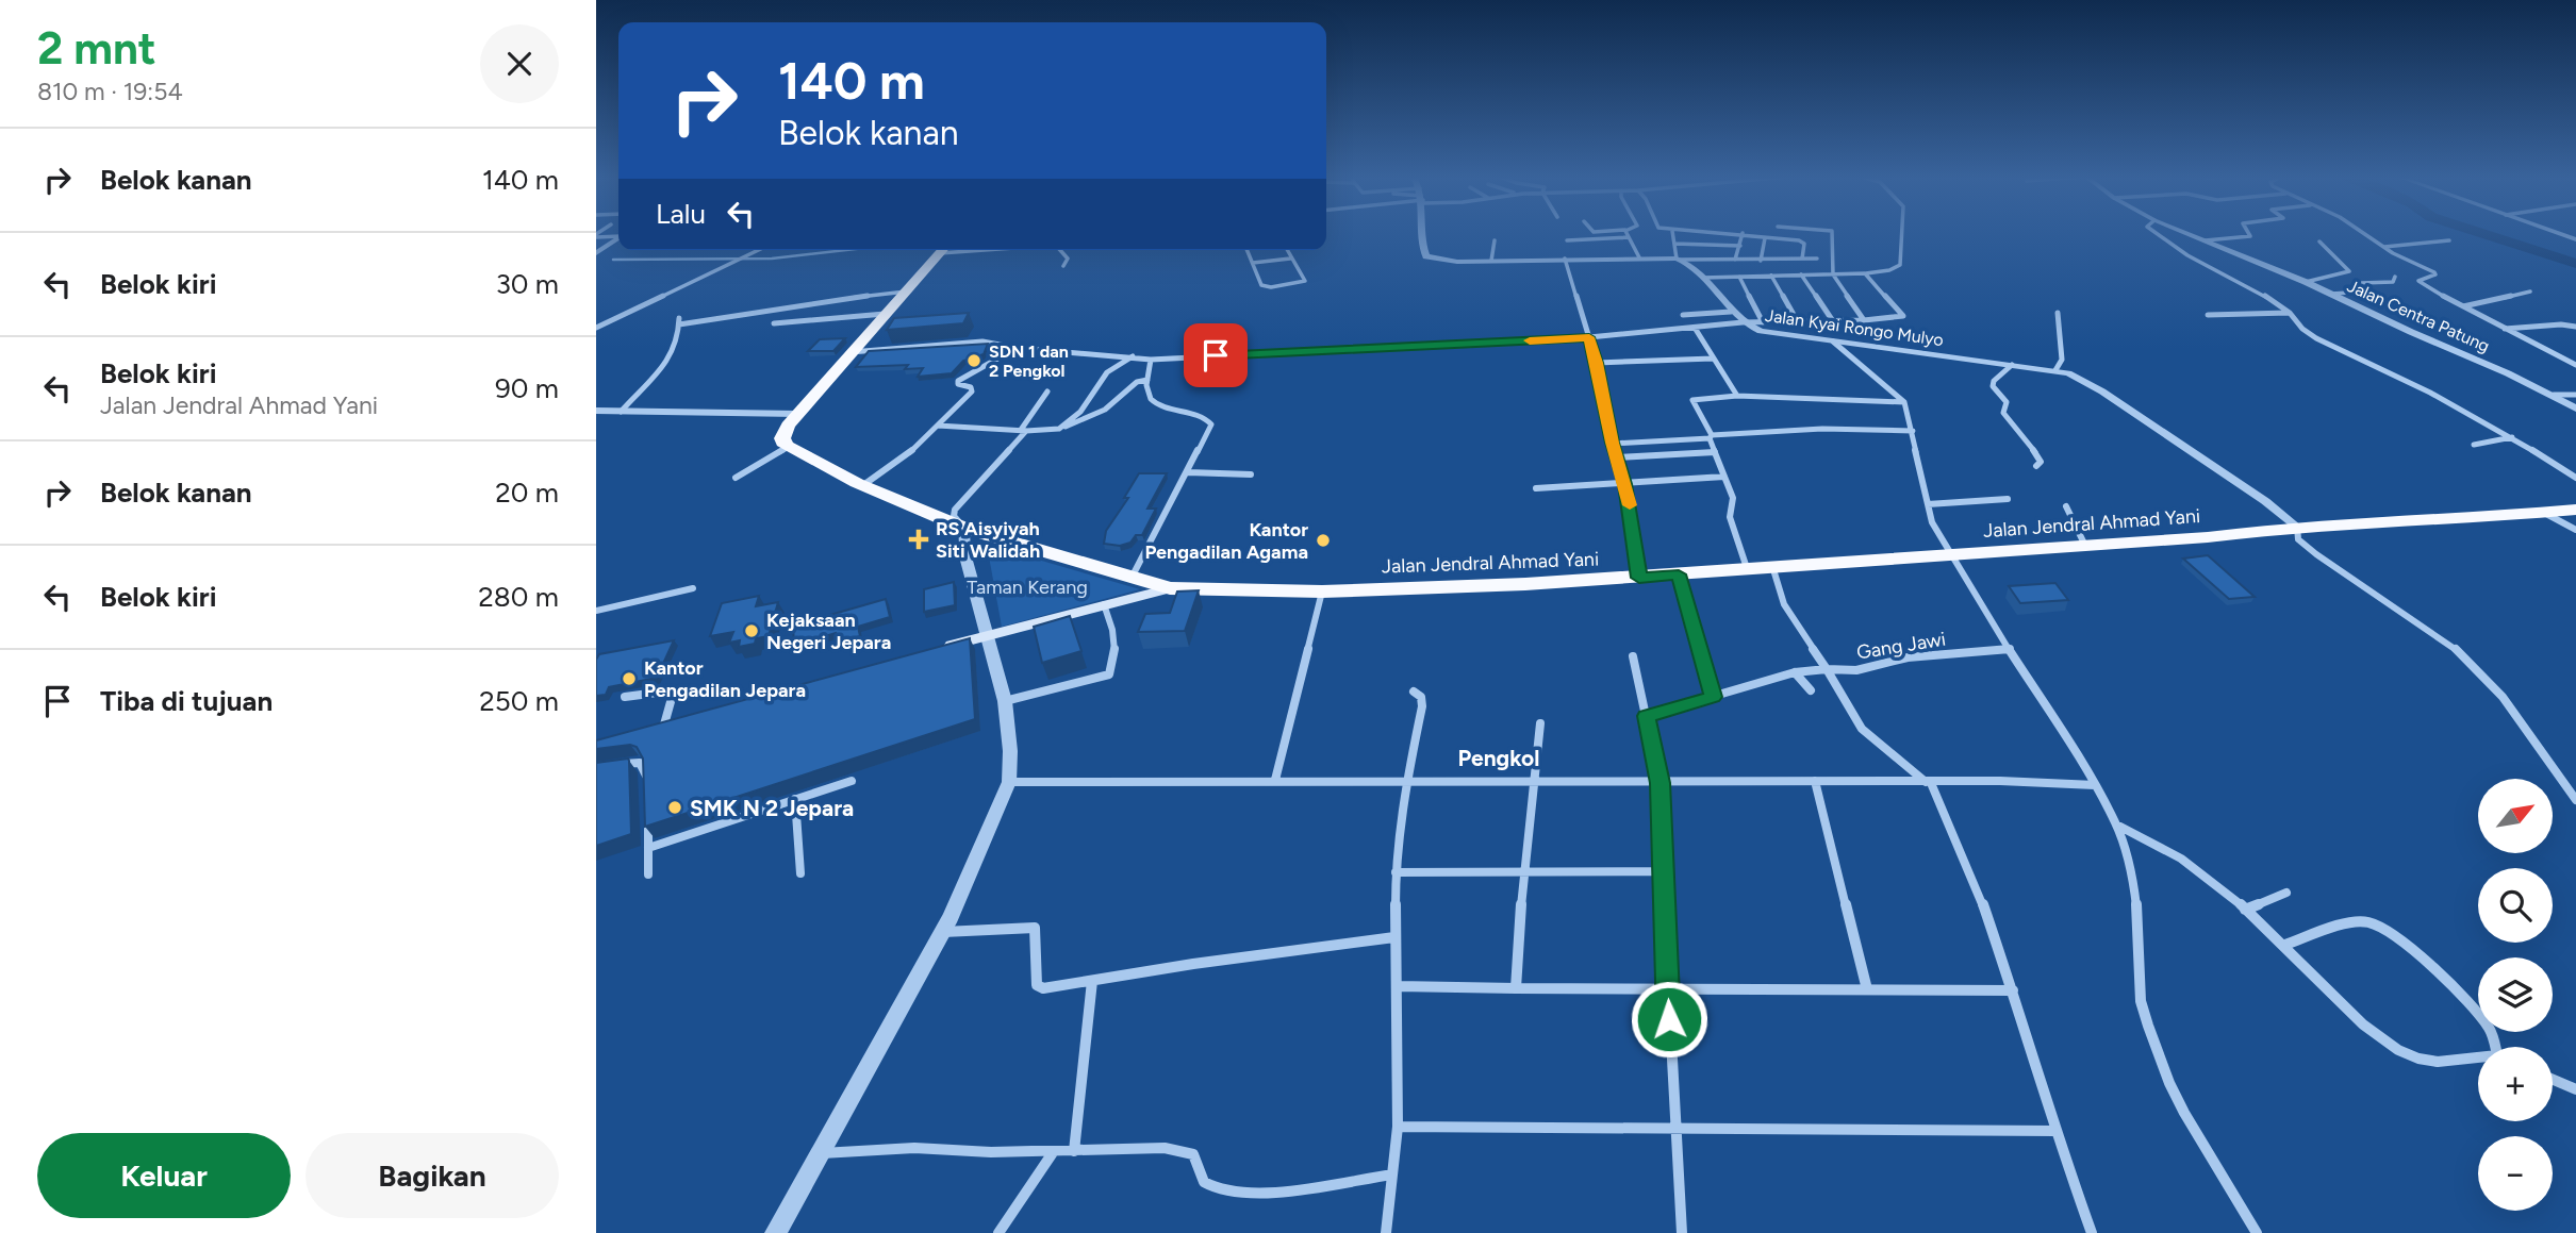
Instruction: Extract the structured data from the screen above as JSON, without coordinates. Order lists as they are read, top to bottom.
{
  "streets": {
    "highway": ["Jalan Jendral Ahmad Yani"],
    "street": ["Jalan Centra Patung", "Jalan Kyai Rongo Mulyo", "Gang Jawi"]
  },
  "crossings": [
    ["Jalan Kyai Rongo Mulyo", "Jalan Jendral Ahmad Yani"]
  ],
  "districts": ["Pengkol"],
  "parks": ["Taman Kerang"],
  "places": {
    "other": [
      "SDN 1 dan 2 Pengkol",
      "Kantor Pengadilan Agama",
      "Kejaksaan Negeri Jepara",
      "Kantor Pengadilan Jepara",
      "SMK N 2 Jepara"
    ],
    "health": ["RS Aisyiyah Siti Walidah"]
  },
  "north": "top right",
  "page": {
    "heading": ["2 mnt", "810 m · 19:54"],
    "turn": ["140 m", "Belok kanan"],
    "list": [
      {
        "name": "Belok kanan",
        "value": "140 m"
      },
      {
        "name": "Belok kiri",
        "value": "30 m"
      },
      {
        "name": "Belok kiri",
        "note": "Jalan Jendral Ahmad Yani",
        "value": "90 m"
      },
      {
        "name": "Belok kanan",
        "value": "20 m"
      },
      {
        "name": "Belok kiri",
        "value": "280 m"
      },
      {
        "name": "Tiba di tujuan",
        "value": "250 m"
      }
    ],
    "then": "Lalu",
    "map_buttons": ["+", "−"],
    "buttons": ["Keluar", "Bagikan"]
  }
}
